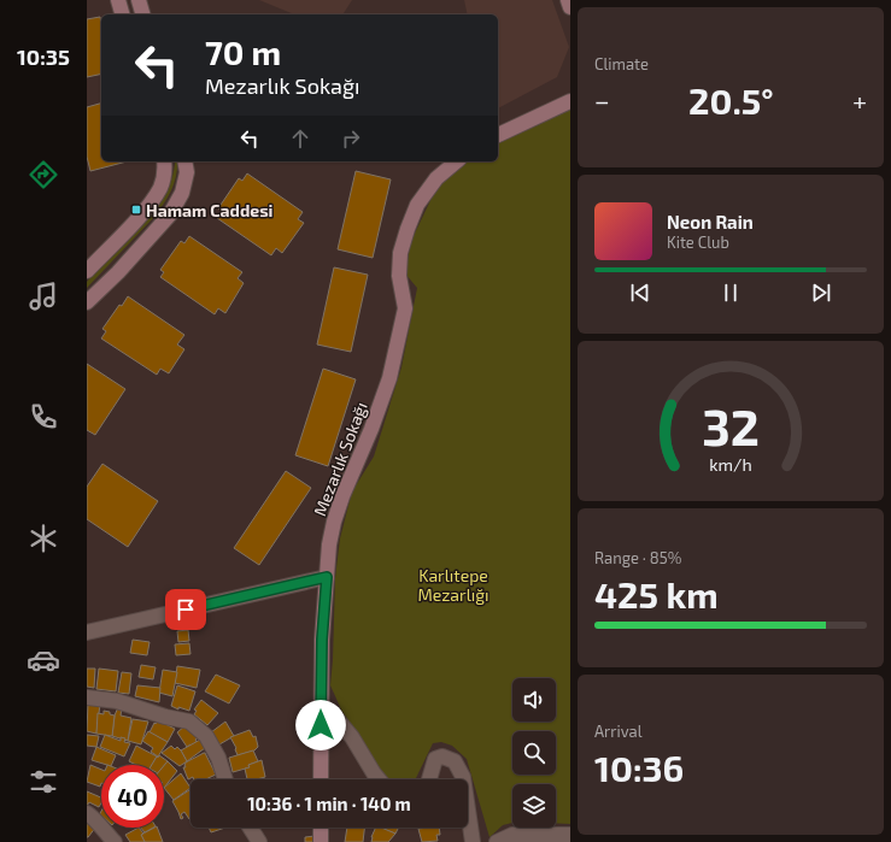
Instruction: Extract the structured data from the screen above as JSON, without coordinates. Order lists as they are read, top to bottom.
{
  "streets": {
    "street": ["Mezarlık Sokağı"]
  },
  "parks": ["Karlıtepe Mezarlığı"],
  "places": {
    "transit": ["Hamam Caddesi"]
  },
  "page": {
    "tabs": "10:35",
    "tile": [
      "Climate",
      ["Range · 85%", "425 km"],
      ["Arrival", "10:36"]
    ],
    "turn": ["70 m", "Mezarlık Sokağı"],
    "heat": ["−", "20.5°", "+"],
    "song": ["Neon Rain", "Kite Club"],
    "limit": "40",
    "trip": "10:36 · 1 min · 140 m",
    "gauge": ["32", "km/h"]
  }
}
